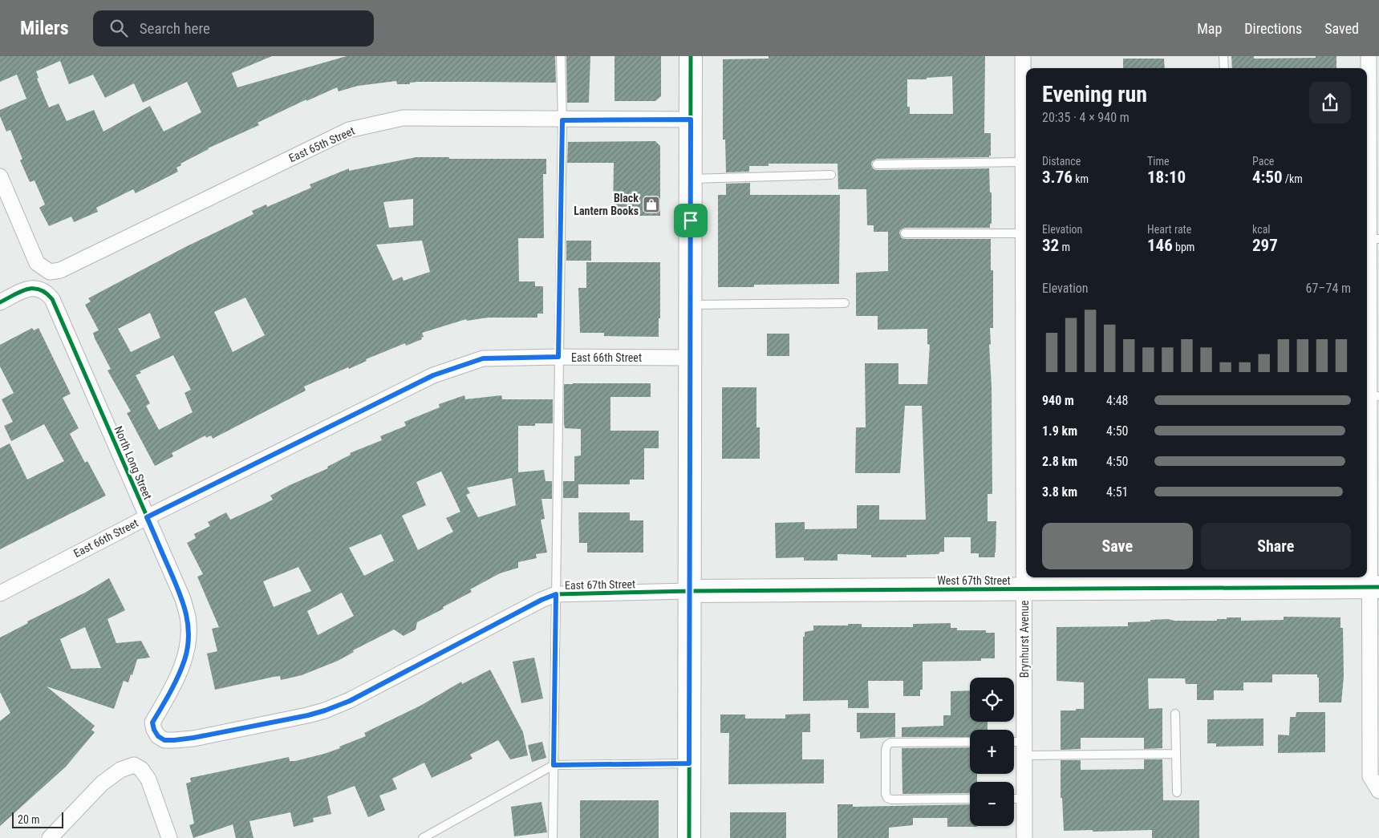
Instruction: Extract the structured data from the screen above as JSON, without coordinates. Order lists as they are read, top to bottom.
{
  "streets": {
    "main road": ["West 67th Street"],
    "street": [
      "East 65th Street",
      "East 66th Street",
      "North Long Street",
      "East 67th Street",
      "Brynhurst Avenue"
    ]
  },
  "crossings": [
    ["East 66th Street", "North Long Street"],
    ["North Long Street", "East 67th Street"],
    ["West 67th Street", "East 67th Street"],
    ["West 67th Street", "Brynhurst Avenue"]
  ],
  "places": {
    "shop": ["Black Lantern Books"]
  },
  "scale_bar": "20 m",
  "page": {
    "header": "Milers",
    "search": "Search here",
    "nav": ["Map", "Directions", "Saved"],
    "heading": ["Evening run", "20:35 · 4 × 940 m"],
    "stats": [
      ["Distance", "3.76 km"],
      ["Time", "18:10"],
      ["Pace", "4:50 /km"],
      ["Elevation", "32 m"],
      ["Heart rate", "146 bpm"],
      ["kcal", "297"]
    ],
    "chart": ["Elevation", "67–74 m"],
    "list": [
      {
        "name": "940 m",
        "note": "4:48"
      },
      {
        "name": "1.9 km",
        "note": "4:50"
      },
      {
        "name": "2.8 km",
        "note": "4:50"
      },
      {
        "name": "3.8 km",
        "note": "4:51"
      }
    ],
    "buttons": ["Save", "Share"],
    "map_buttons": ["+", "−"],
    "scale": "20 m"
  }
}
